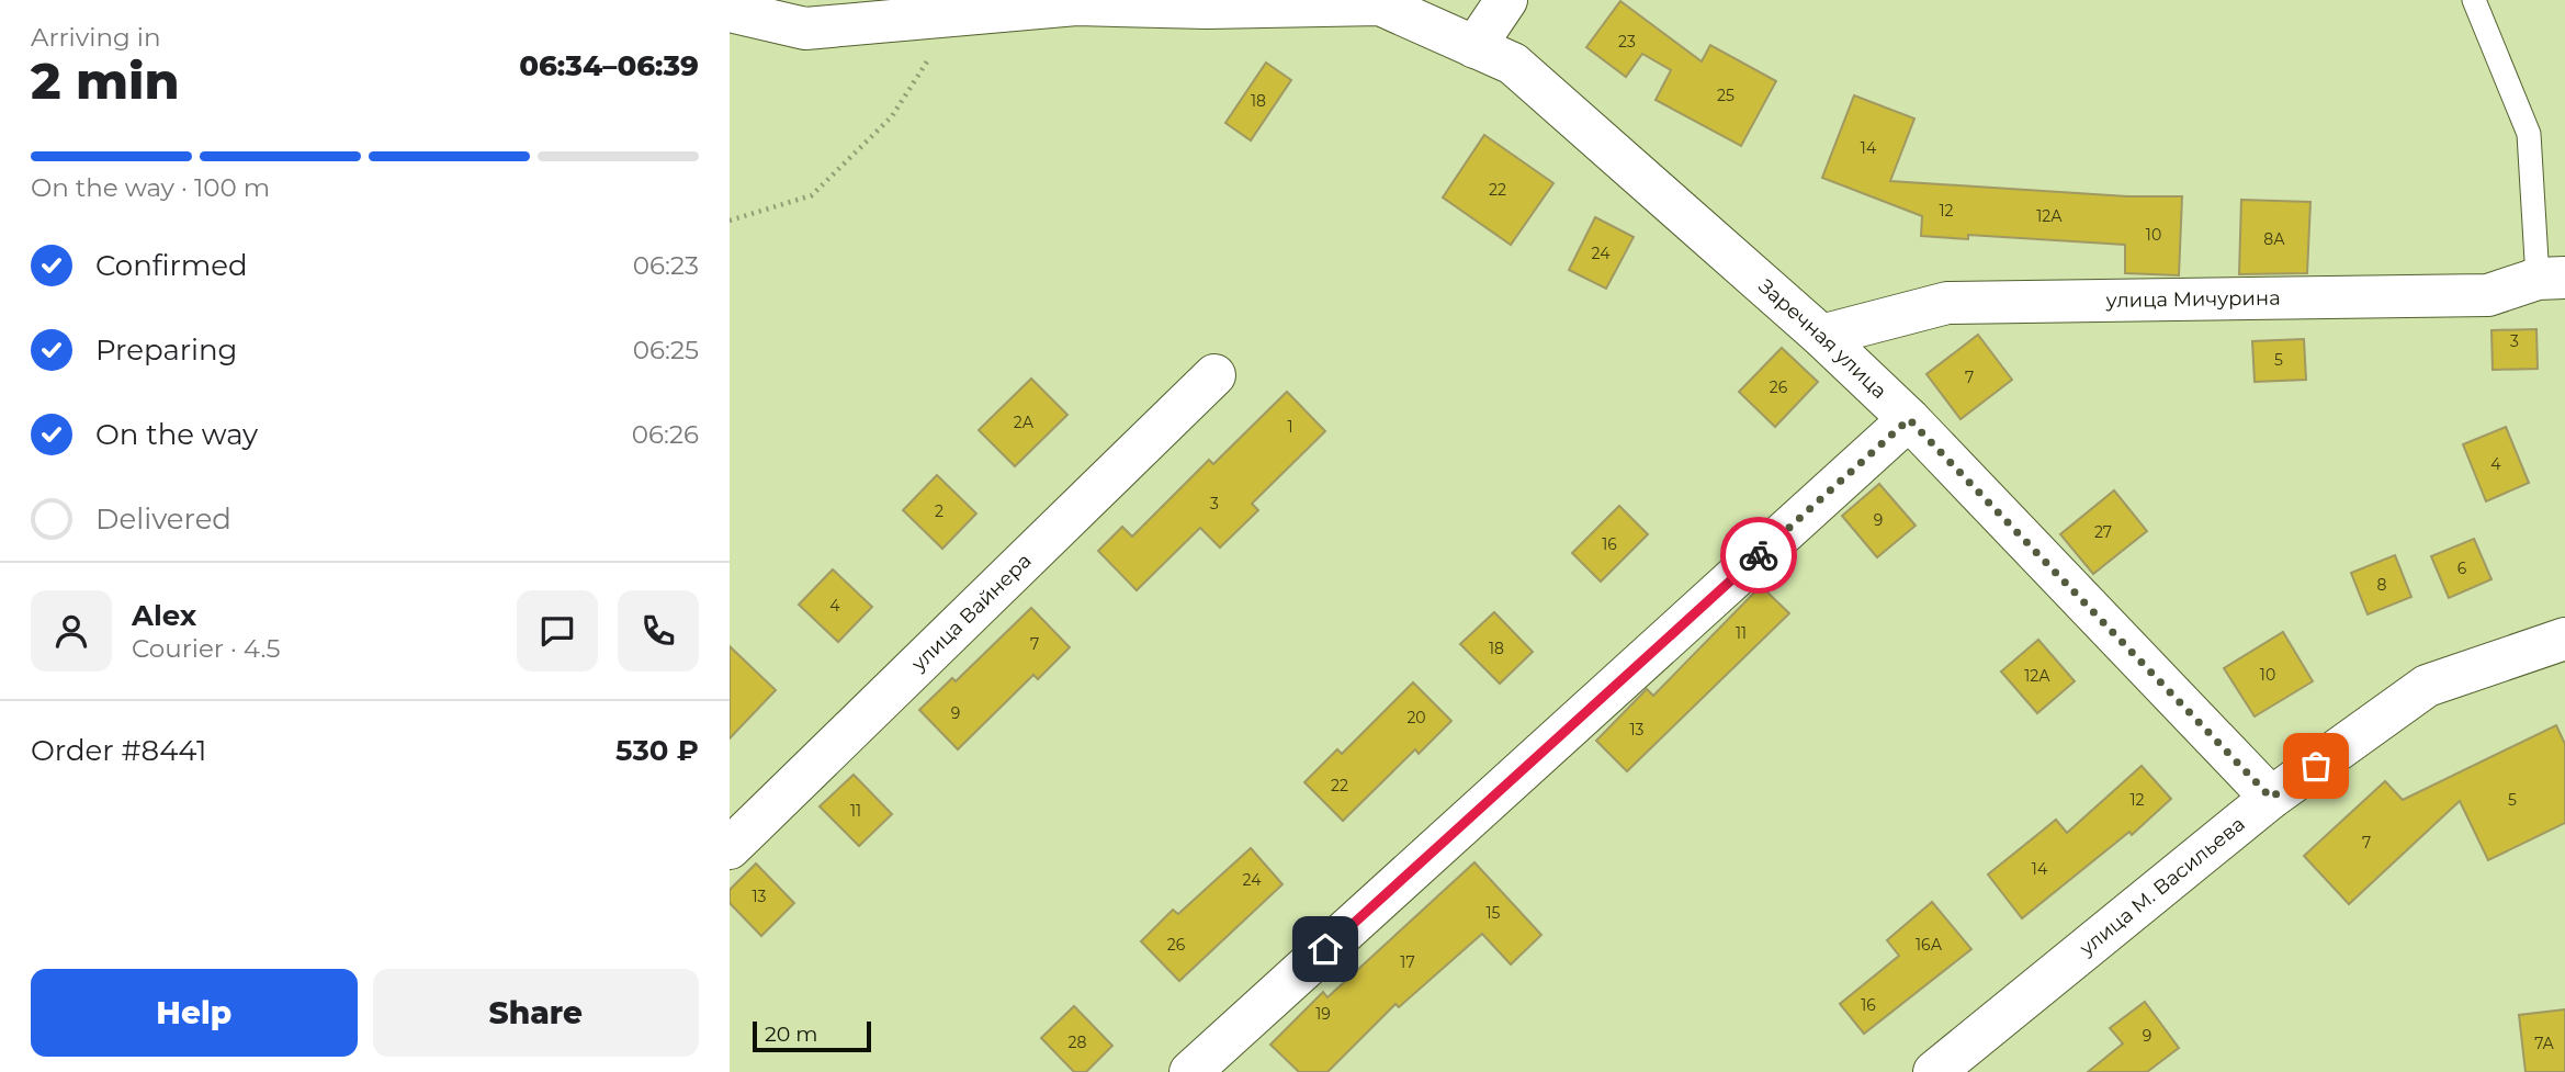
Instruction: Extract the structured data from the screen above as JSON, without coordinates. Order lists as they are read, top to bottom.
{
  "streets": {
    "street": [
      "улица Мичурина",
      "Заречная улица",
      "улица Вайнера",
      "улица М. Васильева"
    ]
  },
  "crossings": [
    ["улица Мичурина", "Заречная улица"],
    ["Заречная улица", "улица М. Васильева"]
  ],
  "house_numbers": [
    "23",
    "25",
    "18",
    "14",
    "22",
    "12",
    "12А",
    "10",
    "8А",
    "24",
    "3",
    "5",
    "7",
    "26",
    "2А",
    "1",
    "4",
    "3",
    "2",
    "9",
    "27",
    "16",
    "6",
    "8",
    "4",
    "11",
    "7",
    "18",
    "10",
    "12А",
    "9",
    "20",
    "13",
    "22",
    "12",
    "5",
    "11",
    "7",
    "14",
    "24",
    "13",
    "15",
    "26",
    "16А",
    "17",
    "16",
    "19",
    "9",
    "28",
    "7А"
  ],
  "scale_bar": "20 m",
  "page": {
    "heading": ["2 min", "Arriving in", "06:34–06:39"],
    "panel": [
      "Alex",
      "Courier · 4.5",
      "Order #8441",
      "530 ₽"
    ],
    "bar": "On the way · 100 m",
    "list": [
      ["Confirmed", "06:23"],
      ["Preparing", "06:25"],
      ["On the way", "06:26"],
      "Delivered"
    ],
    "buttons": ["Help", "Share"],
    "scale": "20 m"
  }
}
